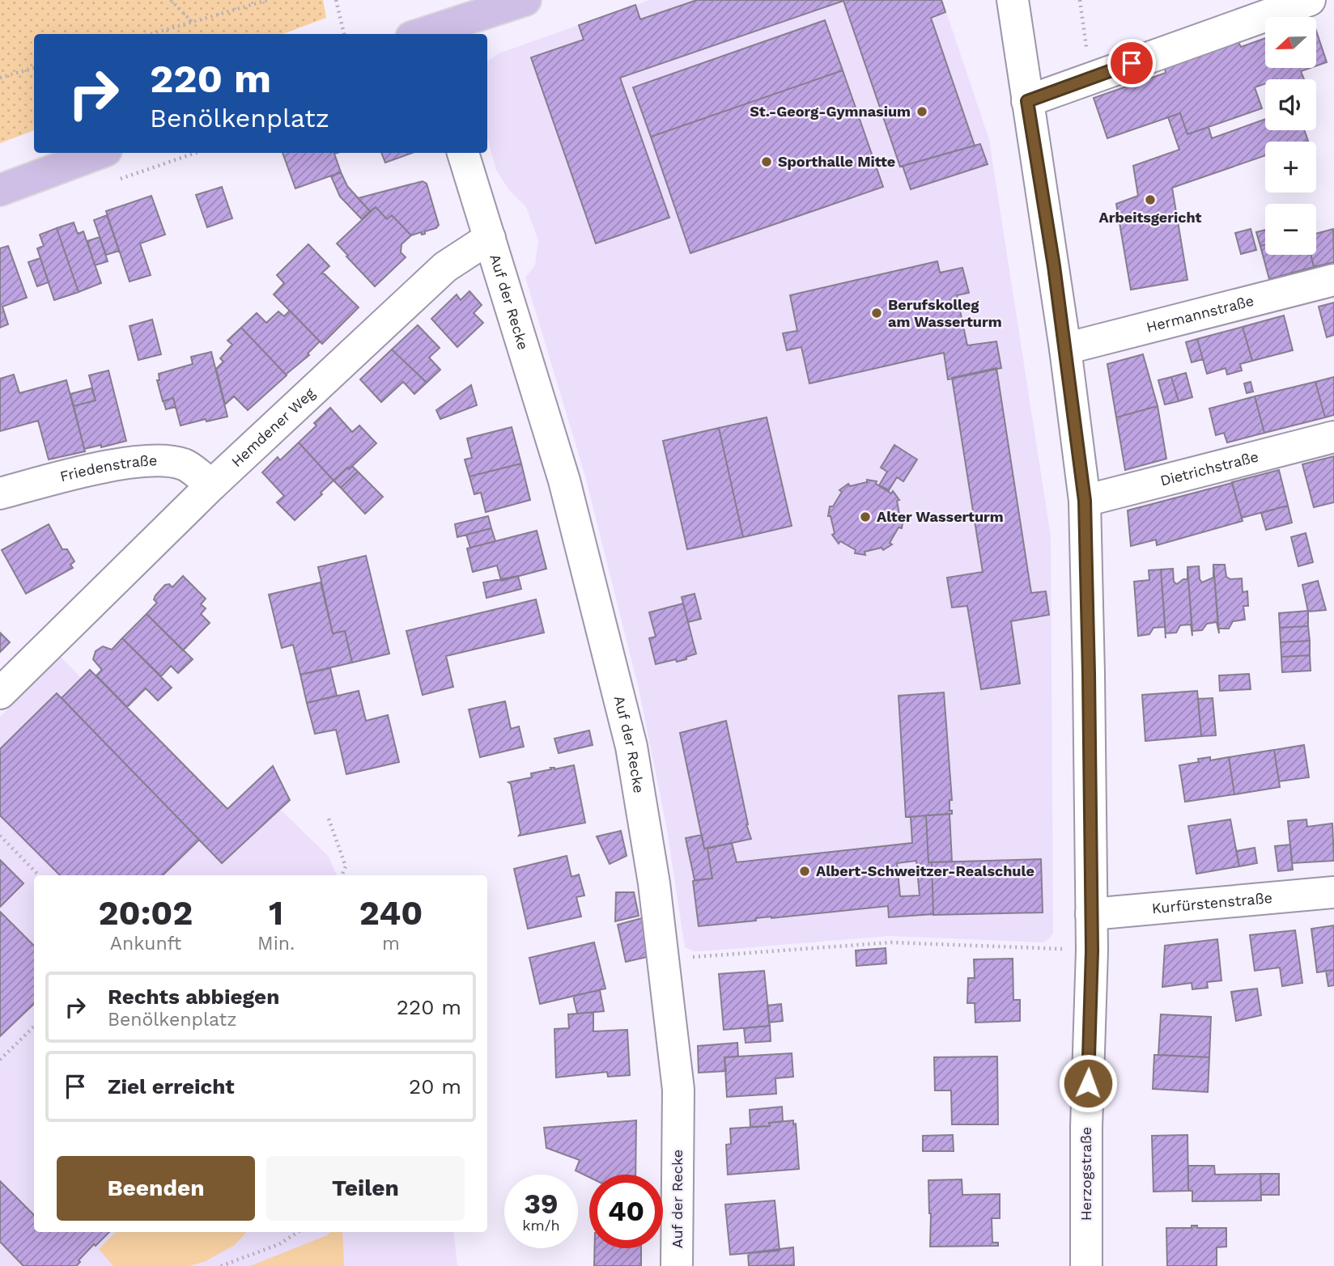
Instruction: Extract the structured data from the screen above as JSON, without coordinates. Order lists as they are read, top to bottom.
{
  "streets": {
    "street": [
      "Auf der Recke",
      "Hermannstraße",
      "Hemdener Weg",
      "Dietrichstraße",
      "Friedenstraße",
      "Kurfürstenstraße",
      "Herzogstraße"
    ]
  },
  "crossings": [
    ["Auf der Recke", "Hemdener Weg"],
    ["Hermannstraße", "Herzogstraße"],
    ["Hemdener Weg", "Friedenstraße"],
    ["Dietrichstraße", "Herzogstraße"],
    ["Kurfürstenstraße", "Herzogstraße"]
  ],
  "places": [
    "St.-Georg-Gymnasium",
    "Sporthalle Mitte",
    "Arbeitsgericht",
    "Berufskolleg am Wasserturm",
    "Alter Wasserturm",
    "Albert-Schweitzer-Realschule"
  ],
  "north": "left",
  "page": {
    "map_buttons": ["+", "−"],
    "turn": ["220 m", "Benölkenplatz"],
    "eta": [
      "20:02",
      "Ankunft",
      "1",
      "Min.",
      "240",
      "m"
    ],
    "list": [
      {
        "name": "Rechts abbiegen",
        "note": "Benölkenplatz",
        "value": "220 m"
      },
      {
        "name": "Ziel erreicht",
        "value": "20 m"
      }
    ],
    "buttons": ["Beenden", "Teilen"],
    "speed": "39 km/h",
    "limit": "40"
  }
}
